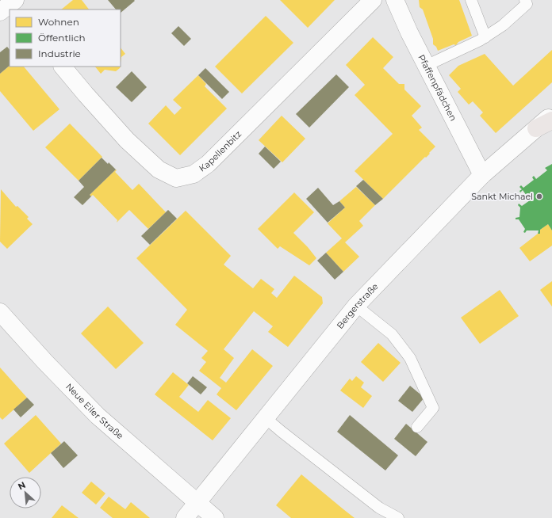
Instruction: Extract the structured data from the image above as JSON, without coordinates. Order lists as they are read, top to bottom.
{
  "streets": {
    "street": [
      "Pfaffenpfädchen",
      "Kapellenbitz",
      "Bergerstraße",
      "Neue Eiler Straße"
    ]
  },
  "crossings": [
    ["Pfaffenpfädchen", "Bergerstraße"],
    ["Bergerstraße", "Neue Eiler Straße"]
  ],
  "places": ["Sankt Michael"],
  "legend": ["Wohnen", "Öffentlich", "Industrie"],
  "north": "top left"
}
